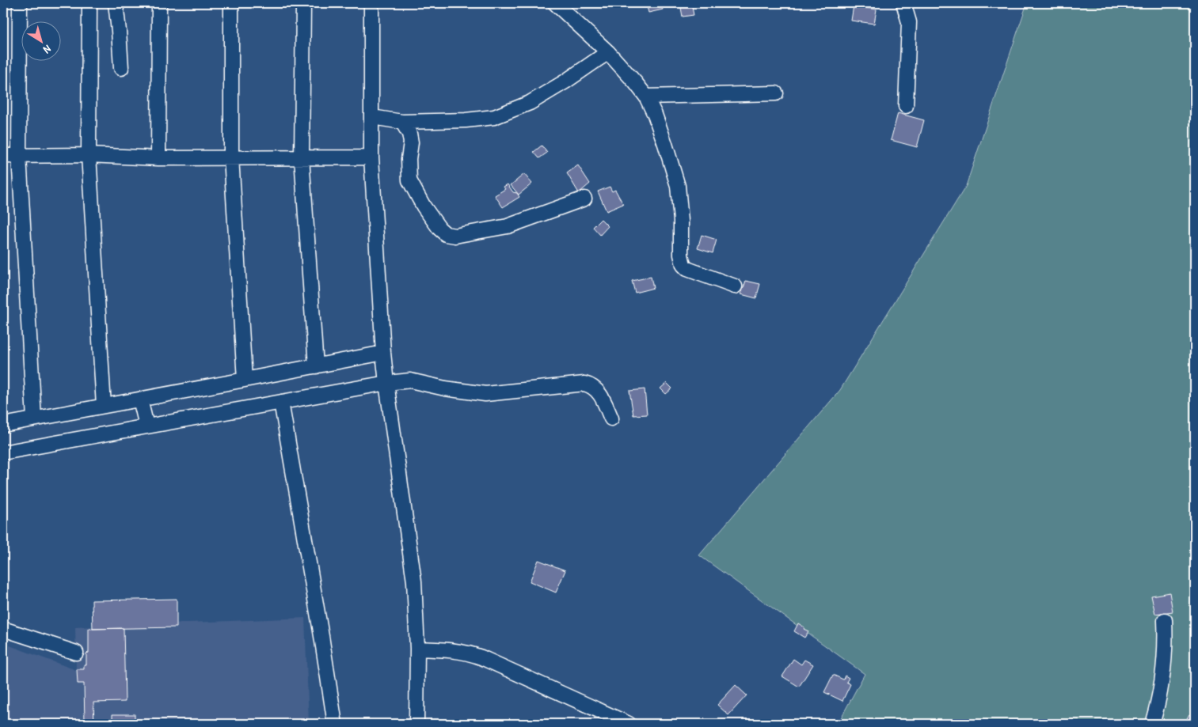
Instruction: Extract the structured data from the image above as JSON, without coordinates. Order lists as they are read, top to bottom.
{
  "north": "bottom right"
}
